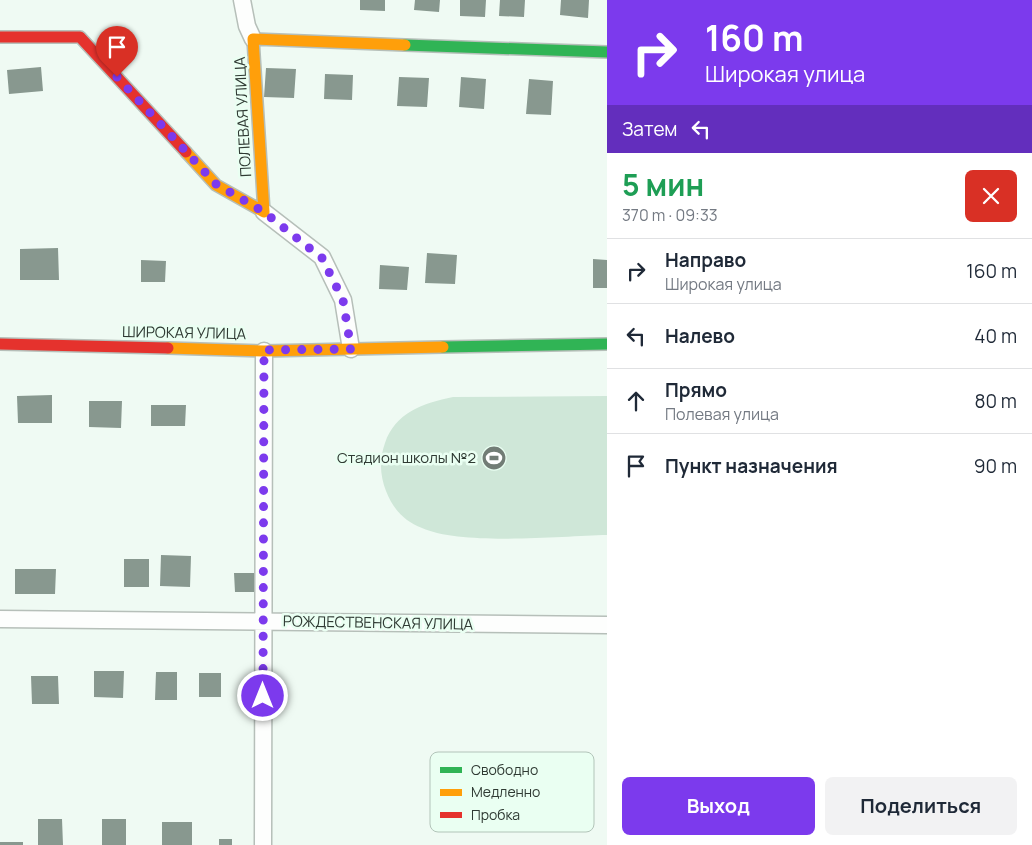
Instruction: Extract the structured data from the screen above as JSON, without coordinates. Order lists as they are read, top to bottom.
{
  "streets": {
    "street": ["ПОЛЕВАЯ УЛИЦА", "ШИРОКАЯ УЛИЦА", "РОЖДЕСТВЕНСКАЯ УЛИЦА"]
  },
  "places": {
    "sports": ["Стадион школы №2"]
  },
  "legend": ["Свободно", "Медленно", "Пробка"],
  "page": {
    "turn": ["160 m", "Широкая улица"],
    "then": "Затем",
    "heading": ["5 мин", "370 m · 09:33"],
    "list": [
      {
        "name": "Направо",
        "note": "Широкая улица",
        "value": "160 m"
      },
      {
        "name": "Налево",
        "value": "40 m"
      },
      {
        "name": "Прямо",
        "note": "Полевая улица",
        "value": "80 m"
      },
      {
        "name": "Пункт назначения",
        "value": "90 m"
      }
    ],
    "buttons": ["Выход", "Поделиться"]
  }
}
